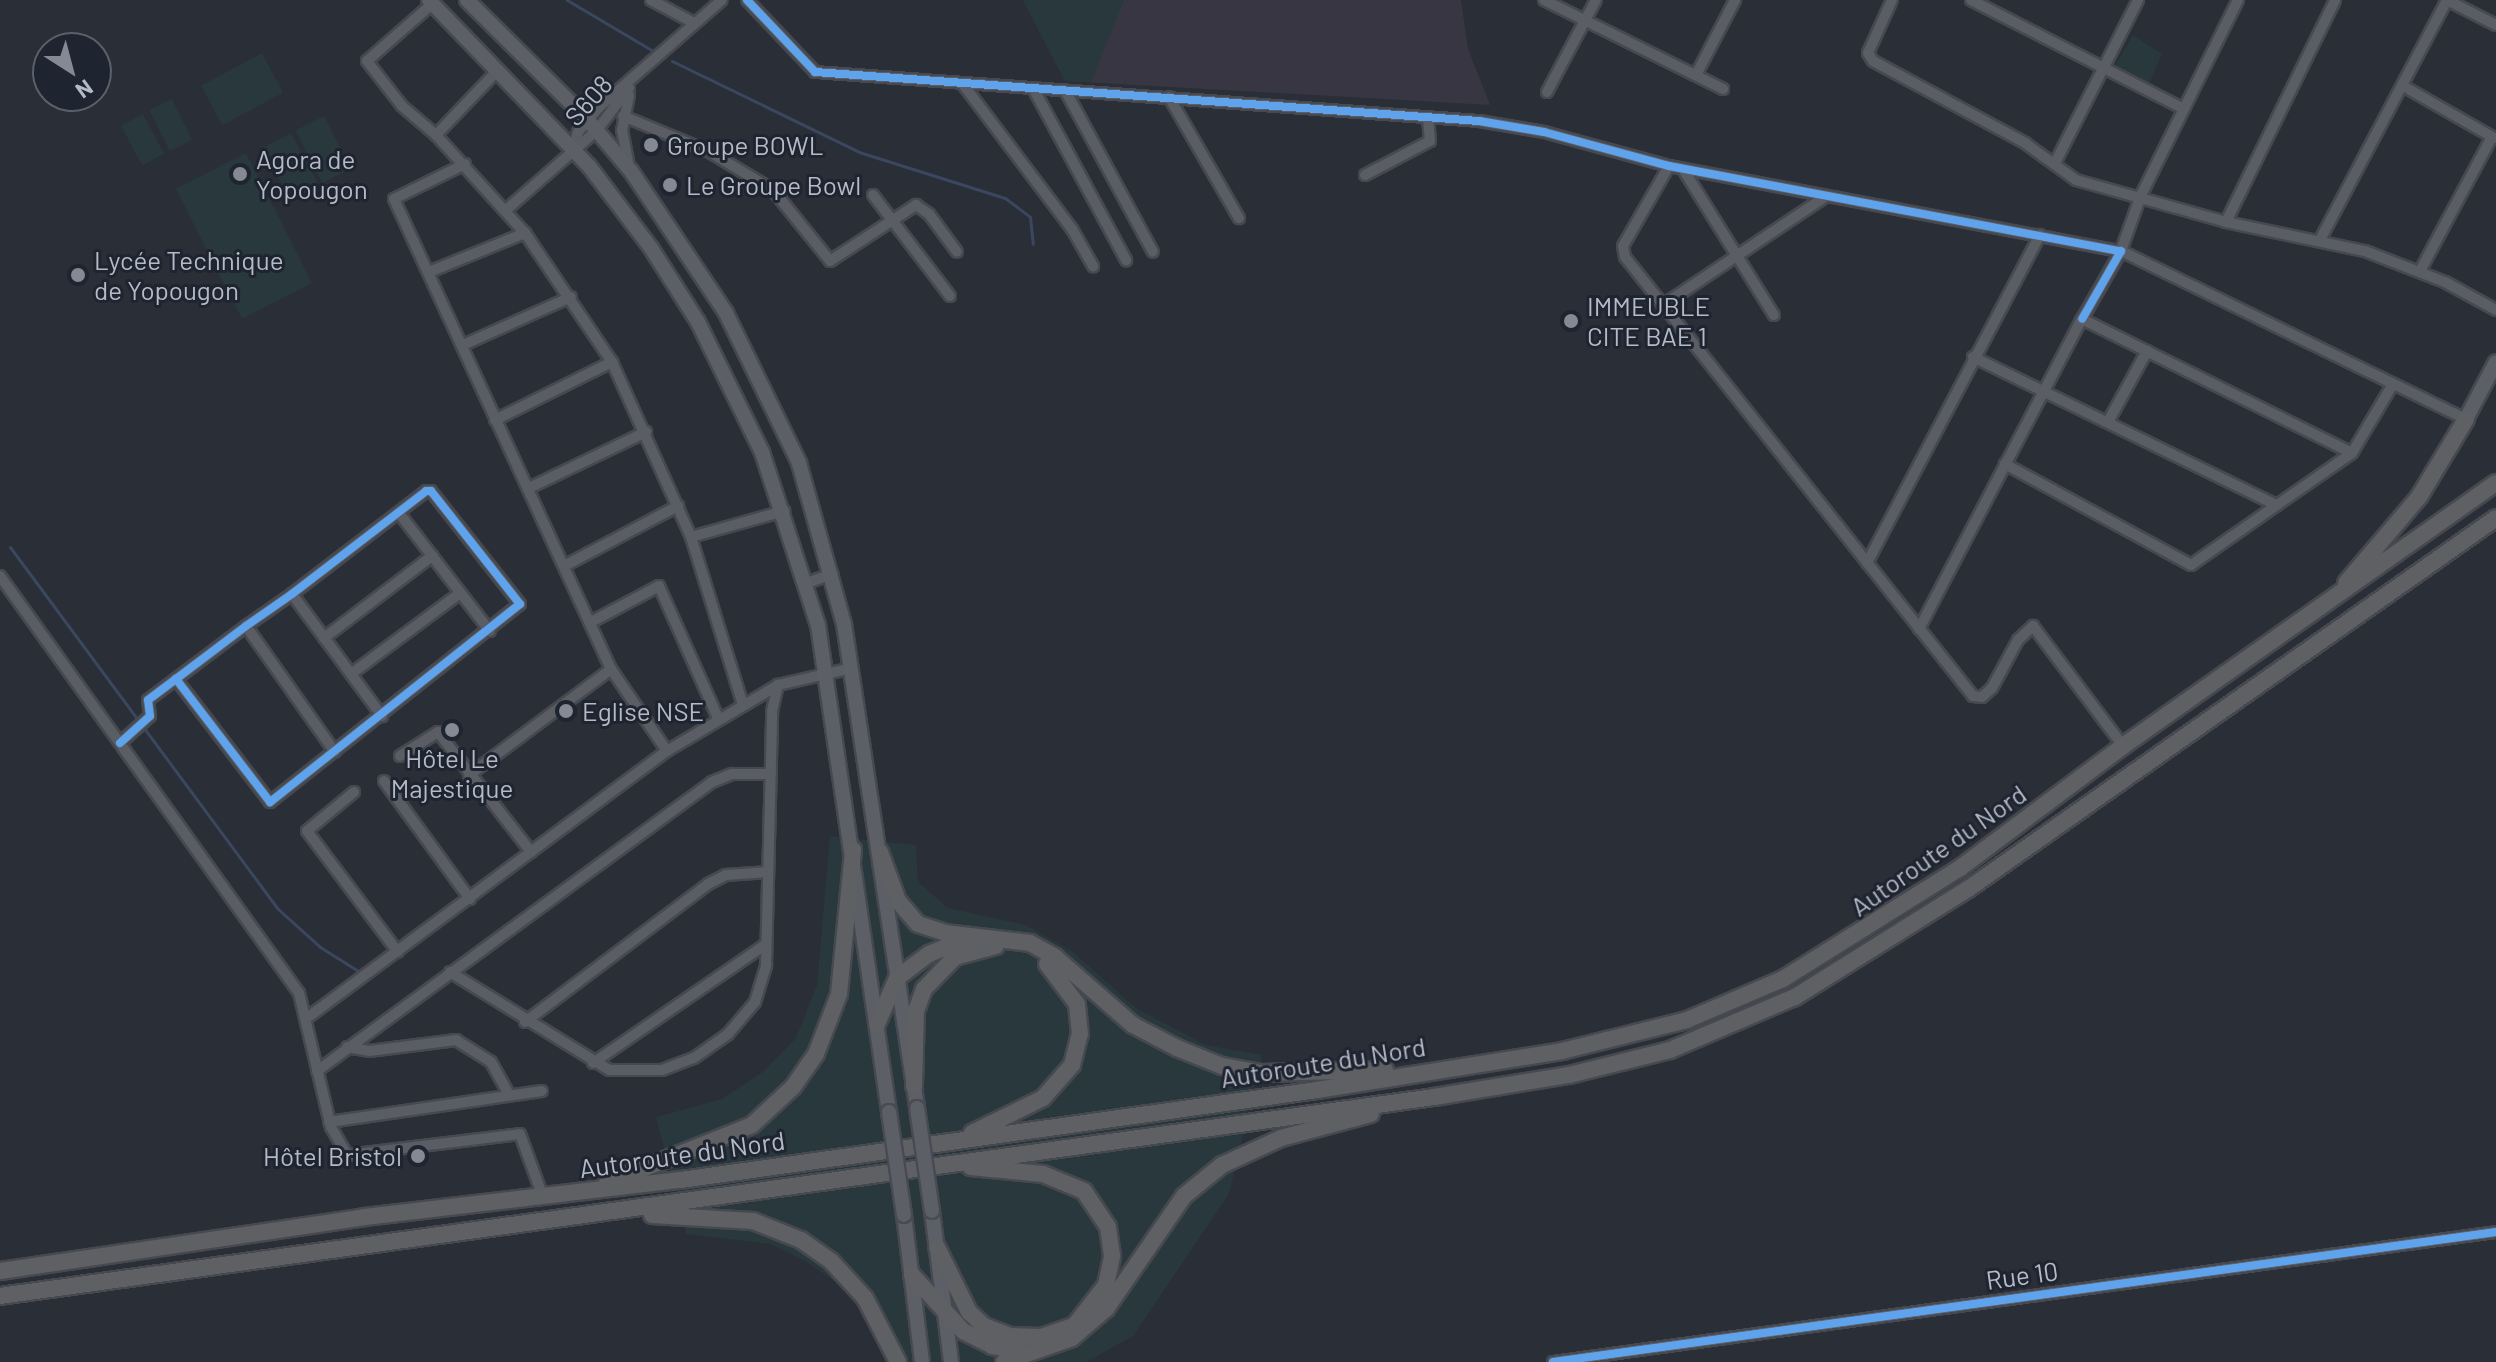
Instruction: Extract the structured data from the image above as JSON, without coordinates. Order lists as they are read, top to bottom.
{
  "streets": {
    "highway": ["Autoroute du Nord"],
    "street": ["S608", "Rue 10"]
  },
  "places": [
    "Groupe BOWL",
    "Agora de Yopougon",
    "Le Groupe Bowl",
    "Lycée Technique de Yopougon",
    "IMMEUBLE CITE BAE 1",
    "Eglise NSE",
    "Hôtel Le Majestique",
    "Hôtel Bristol"
  ],
  "north": "bottom right"
}
